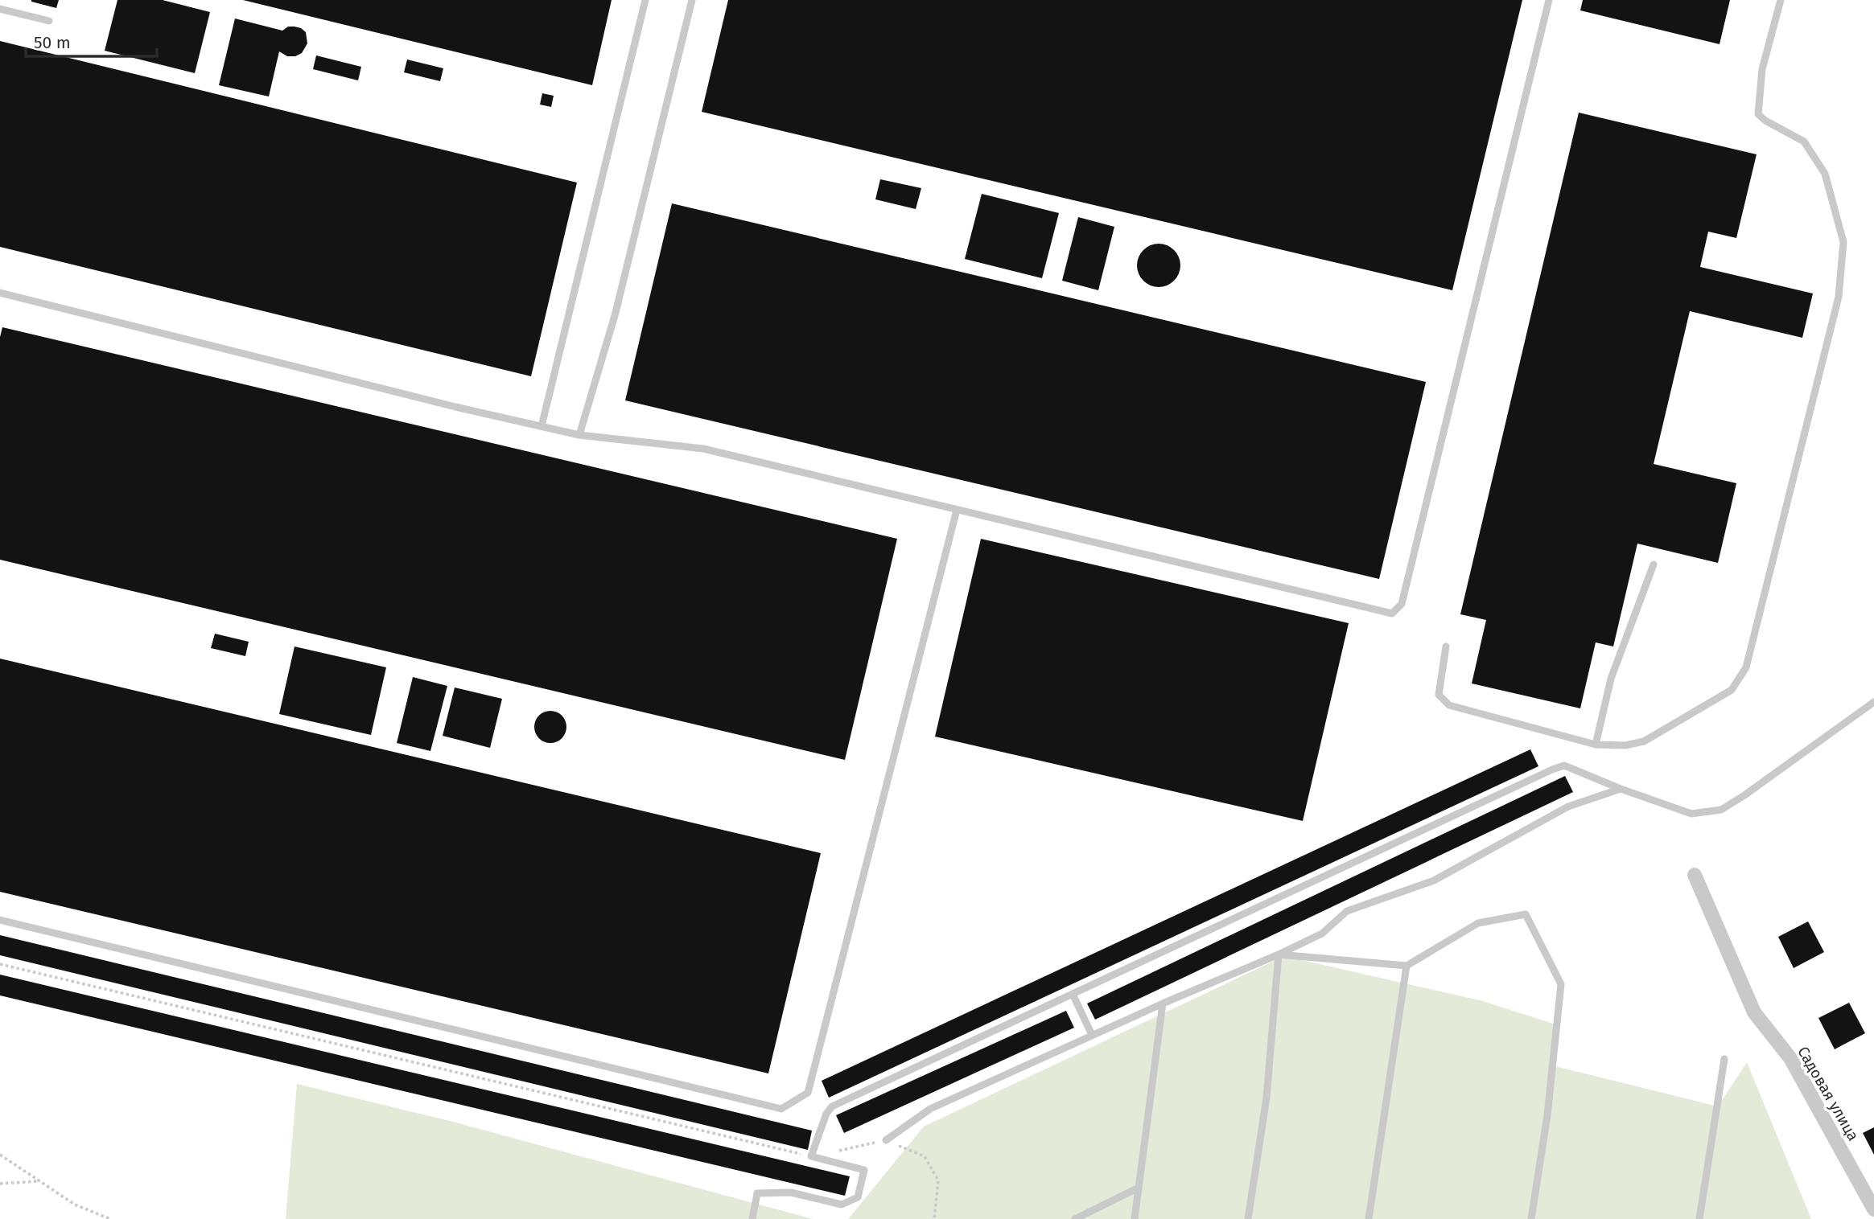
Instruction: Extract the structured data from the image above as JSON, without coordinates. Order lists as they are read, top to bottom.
{
  "streets": {
    "street": ["Садовая улица"]
  },
  "scale_bar": "50 m"
}
